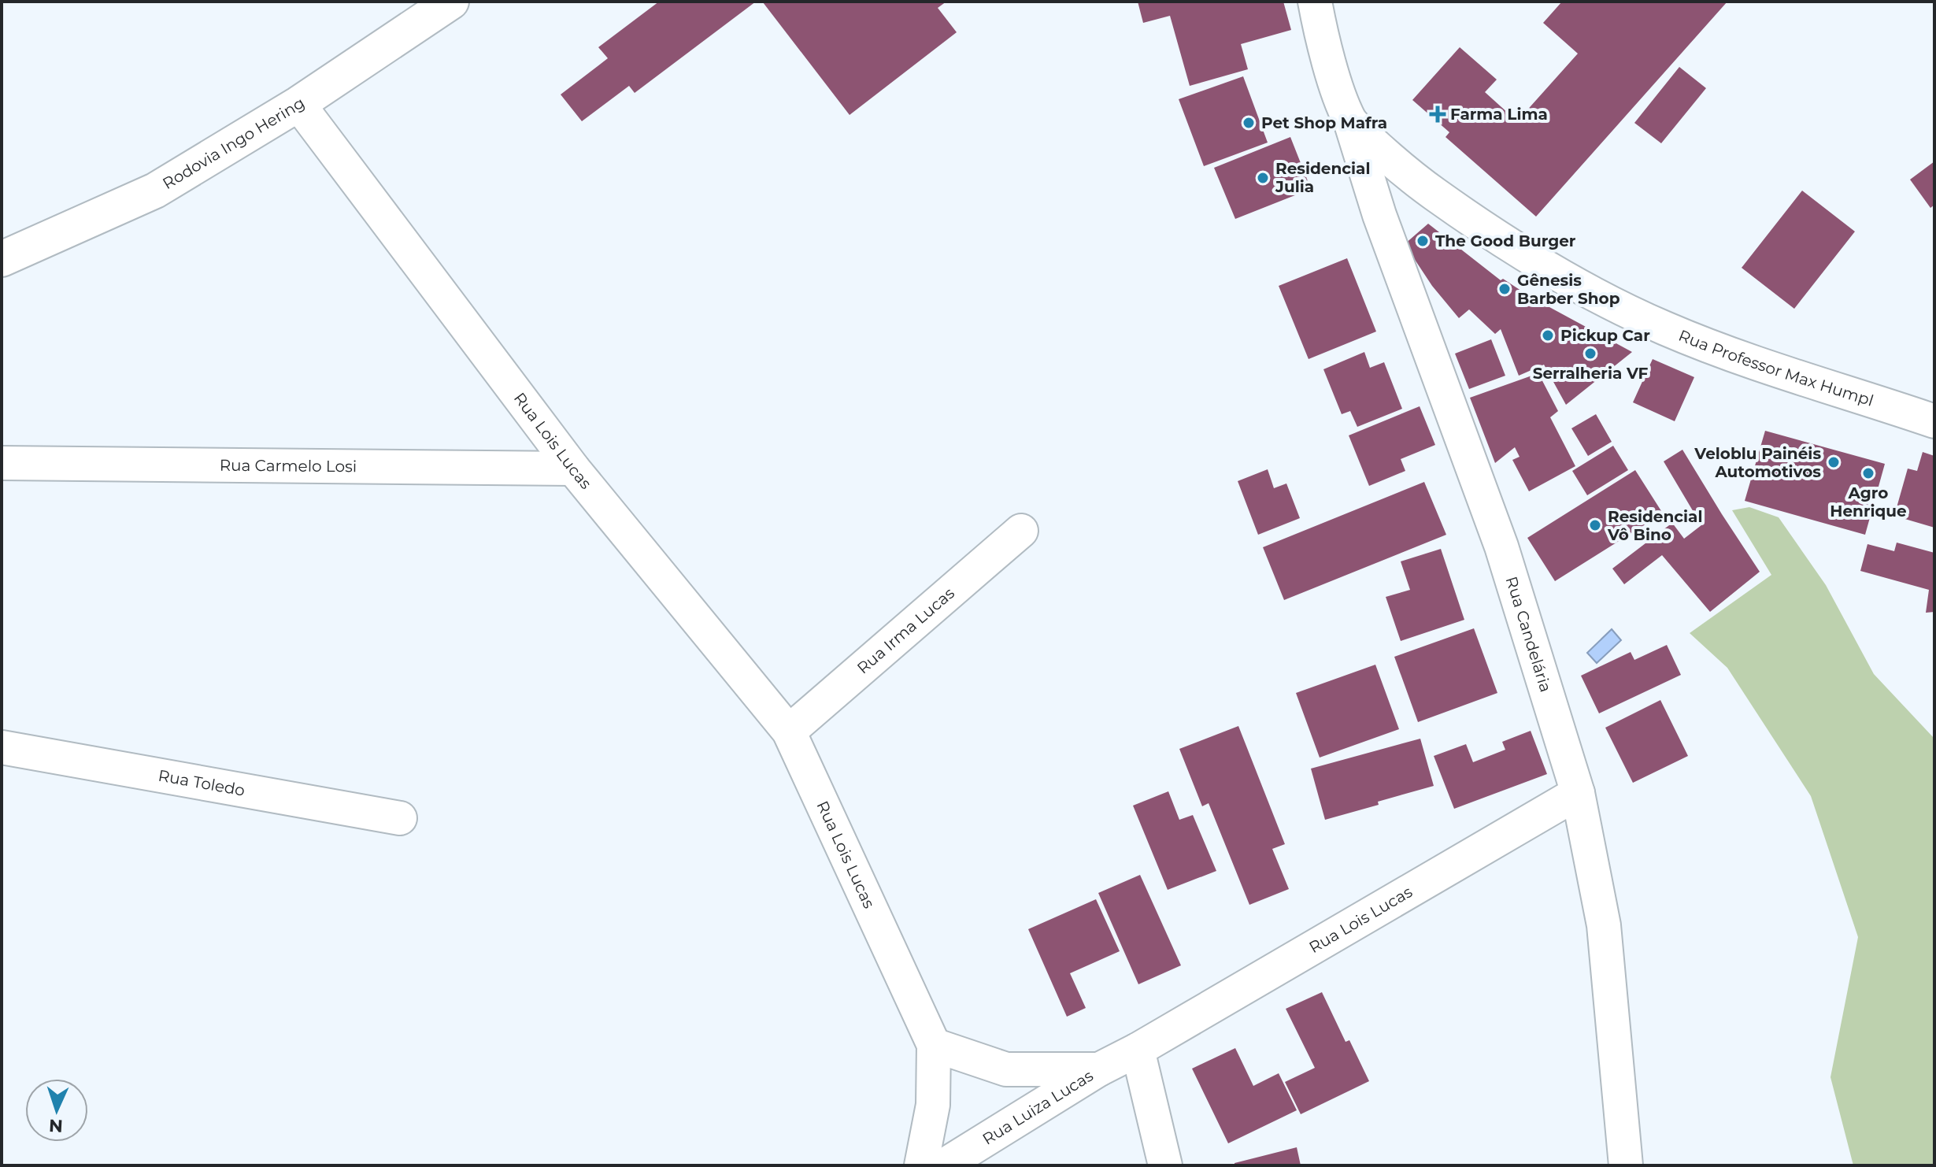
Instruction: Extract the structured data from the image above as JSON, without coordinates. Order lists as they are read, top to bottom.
{
  "streets": {
    "highway": ["Rodovia Ingo Hering"],
    "street": [
      "Rua Professor Max Humpl",
      "Rua Lois Lucas",
      "Rua Carmelo Losi",
      "Rua Irma Lucas",
      "Rua Candelária",
      "Rua Toledo",
      "Rua Luiza Lucas"
    ]
  },
  "crossings": [
    ["Rodovia Ingo Hering", "Rua Lois Lucas"],
    ["Rua Professor Max Humpl", "Rua Candelária"],
    ["Rua Lois Lucas", "Rua Carmelo Losi"],
    ["Rua Lois Lucas", "Rua Irma Lucas"],
    ["Rua Lois Lucas", "Rua Candelária"],
    ["Rua Lois Lucas", "Rua Luiza Lucas"]
  ],
  "places": {
    "health": ["Farma Lima"],
    "other": [
      "Pet Shop Mafra",
      "Residencial Julia",
      "The Good Burger",
      "Gênesis Barber Shop",
      "Pickup Car",
      "Serralheria VF",
      "Veloblu Painéis Automotivos",
      "Agro Henrique",
      "Residencial Vô Bino"
    ]
  },
  "north": "bottom"
}
